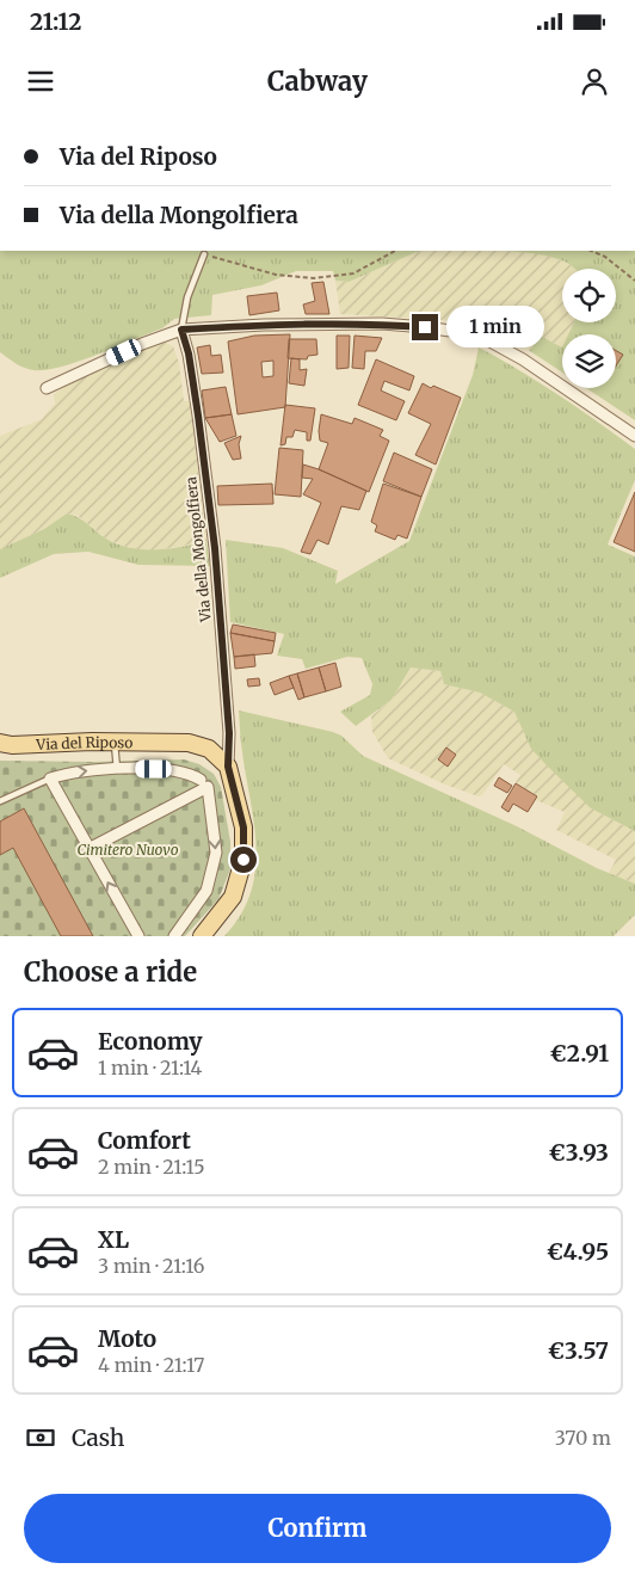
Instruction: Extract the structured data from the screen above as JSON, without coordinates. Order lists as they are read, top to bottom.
{
  "streets": {
    "main road": ["Via del Riposo"],
    "street": ["Via della Mongolfiera"]
  },
  "crossings": [
    ["Via della Mongolfiera", "Via del Riposo"]
  ],
  "parks": ["Cimitero Nuovo"],
  "page": {
    "status": "21:12",
    "header": "Cabway",
    "banner": ["Via del Riposo", "Via della Mongolfiera"],
    "bubble": "1 min",
    "heading": "Choose a ride",
    "list": [
      {
        "name": "Economy",
        "note": "1 min · 21:14",
        "value": "€2.91"
      },
      {
        "name": "Comfort",
        "note": "2 min · 21:15",
        "value": "€3.93"
      },
      {
        "name": "XL",
        "note": "3 min · 21:16",
        "value": "€4.95"
      },
      {
        "name": "Moto",
        "note": "4 min · 21:17",
        "value": "€3.57"
      }
    ],
    "pay": ["Cash", "370 m"],
    "buttons": "Confirm"
  }
}
